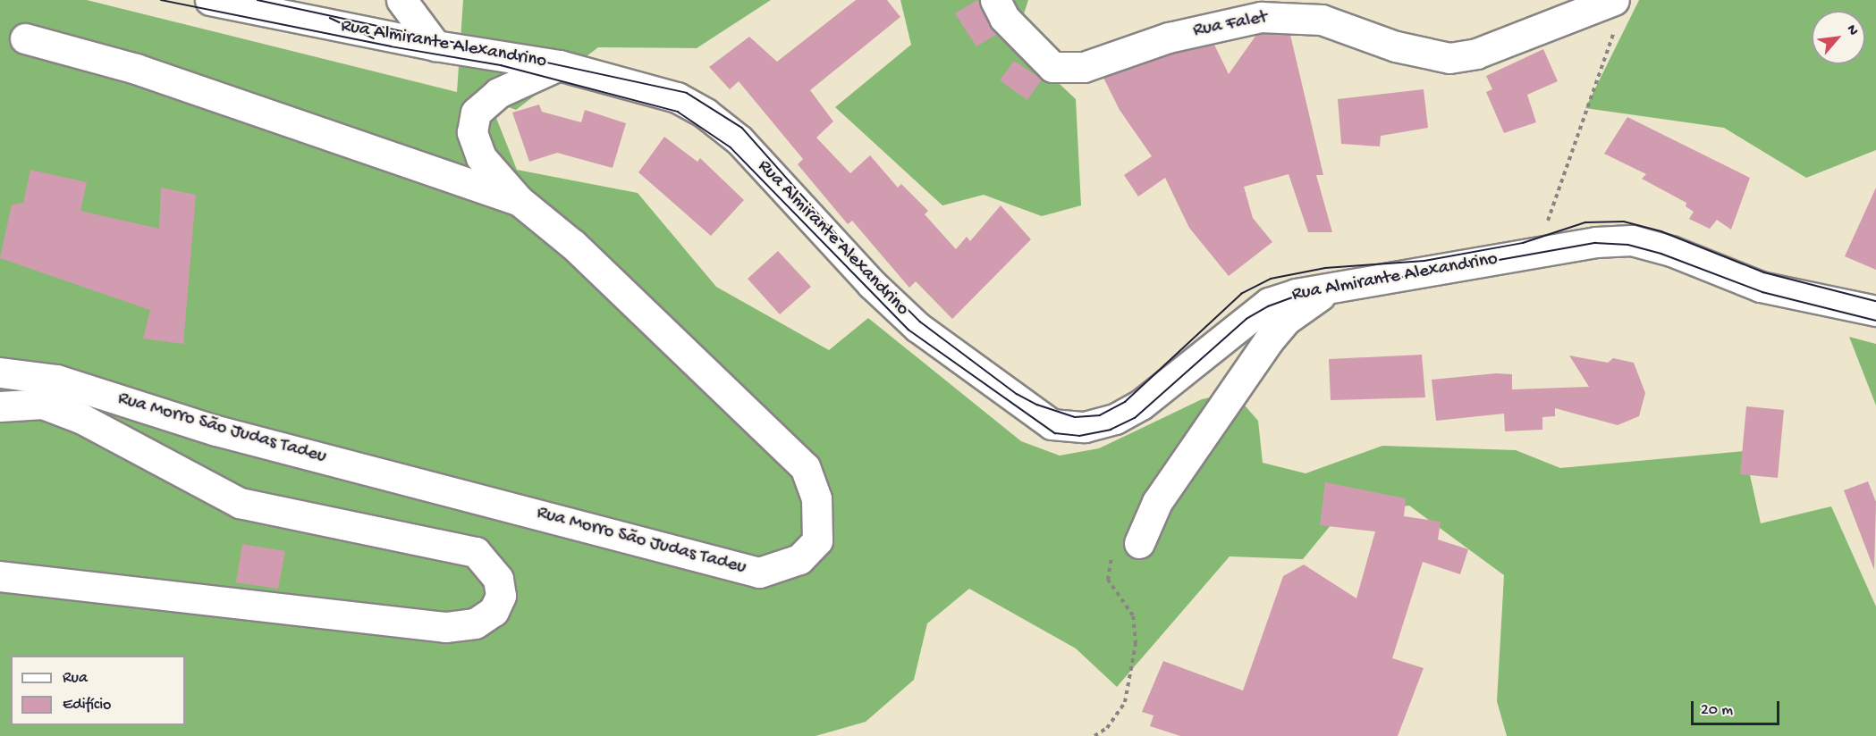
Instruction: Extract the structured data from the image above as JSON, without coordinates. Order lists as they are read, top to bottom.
{
  "streets": {
    "street": ["Rua Falet", "Rua Almirante Alexandrino", "Rua Morro São Judas Tadeu"]
  },
  "crossings": [
    ["Rua Almirante Alexandrino", "Rua Morro São Judas Tadeu"]
  ],
  "legend": ["Rua", "Edifício"],
  "scale_bar": "20 m",
  "north": "top right"
}
